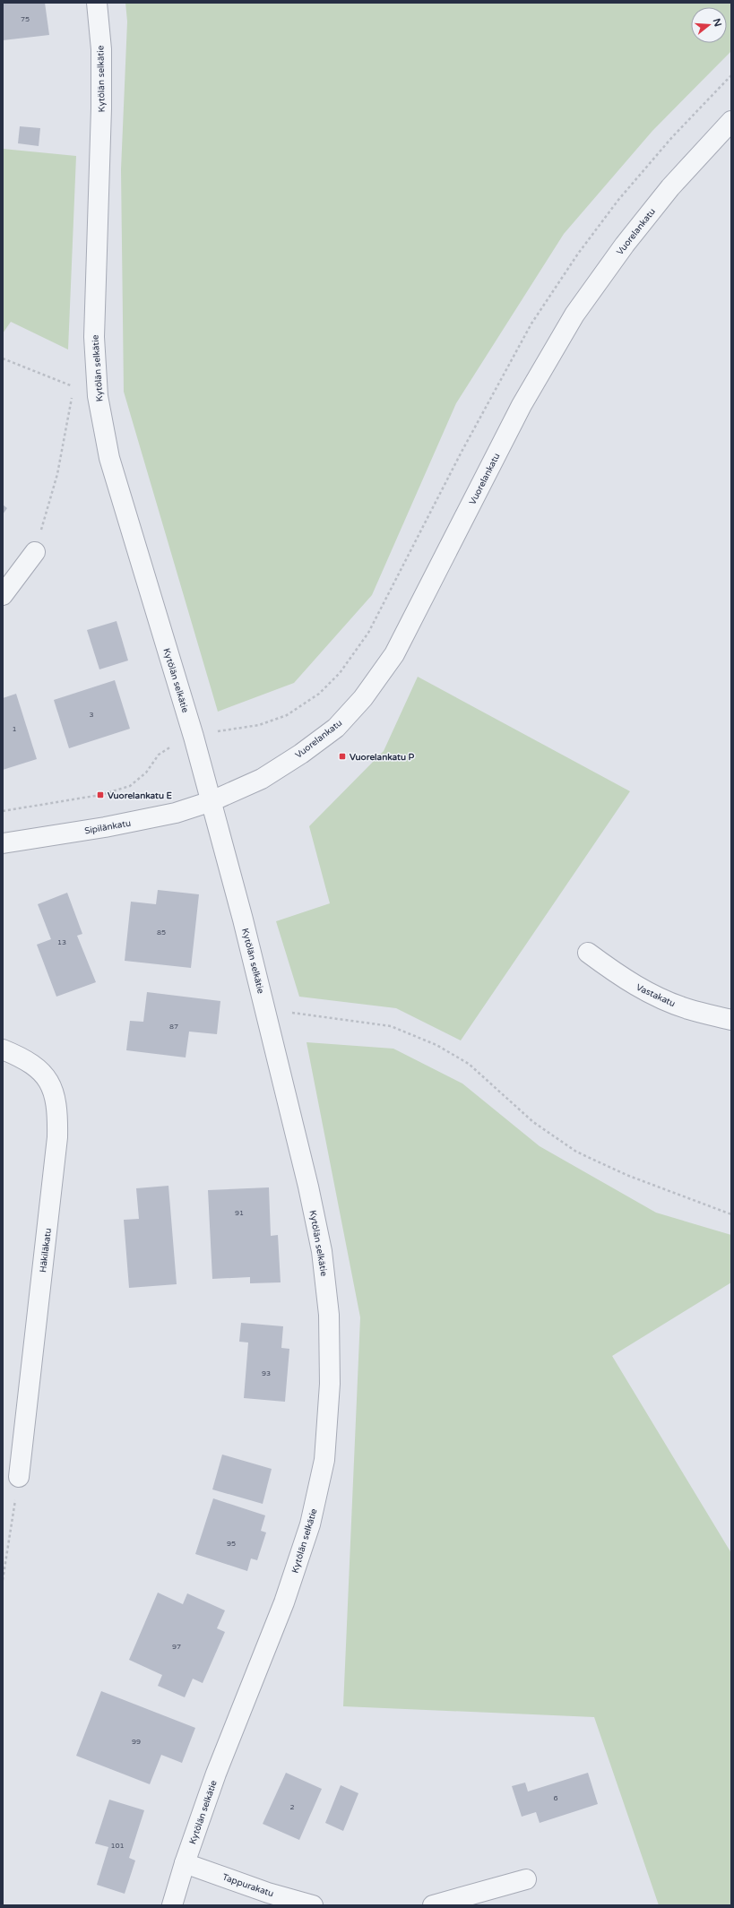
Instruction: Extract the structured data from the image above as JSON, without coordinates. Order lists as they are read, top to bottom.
{
  "streets": {
    "street": [
      "Kytölän selkätie",
      "Vuorelankatu",
      "Sipilänkatu",
      "Vastakatu",
      "Häkiläkatu",
      "Tappurakatu"
    ]
  },
  "crossings": [
    ["Kytölän selkätie", "Vuorelankatu"],
    ["Kytölän selkätie", "Sipilänkatu"],
    ["Kytölän selkätie", "Tappurakatu"],
    ["Vuorelankatu", "Sipilänkatu"]
  ],
  "places": {
    "transit": ["Vuorelankatu P", "Vuorelankatu E"]
  },
  "house_numbers": [
    "75",
    "3",
    "1",
    "85",
    "13",
    "87",
    "91",
    "93",
    "95",
    "97",
    "99",
    "6",
    "2",
    "101"
  ],
  "north": "right"
}
